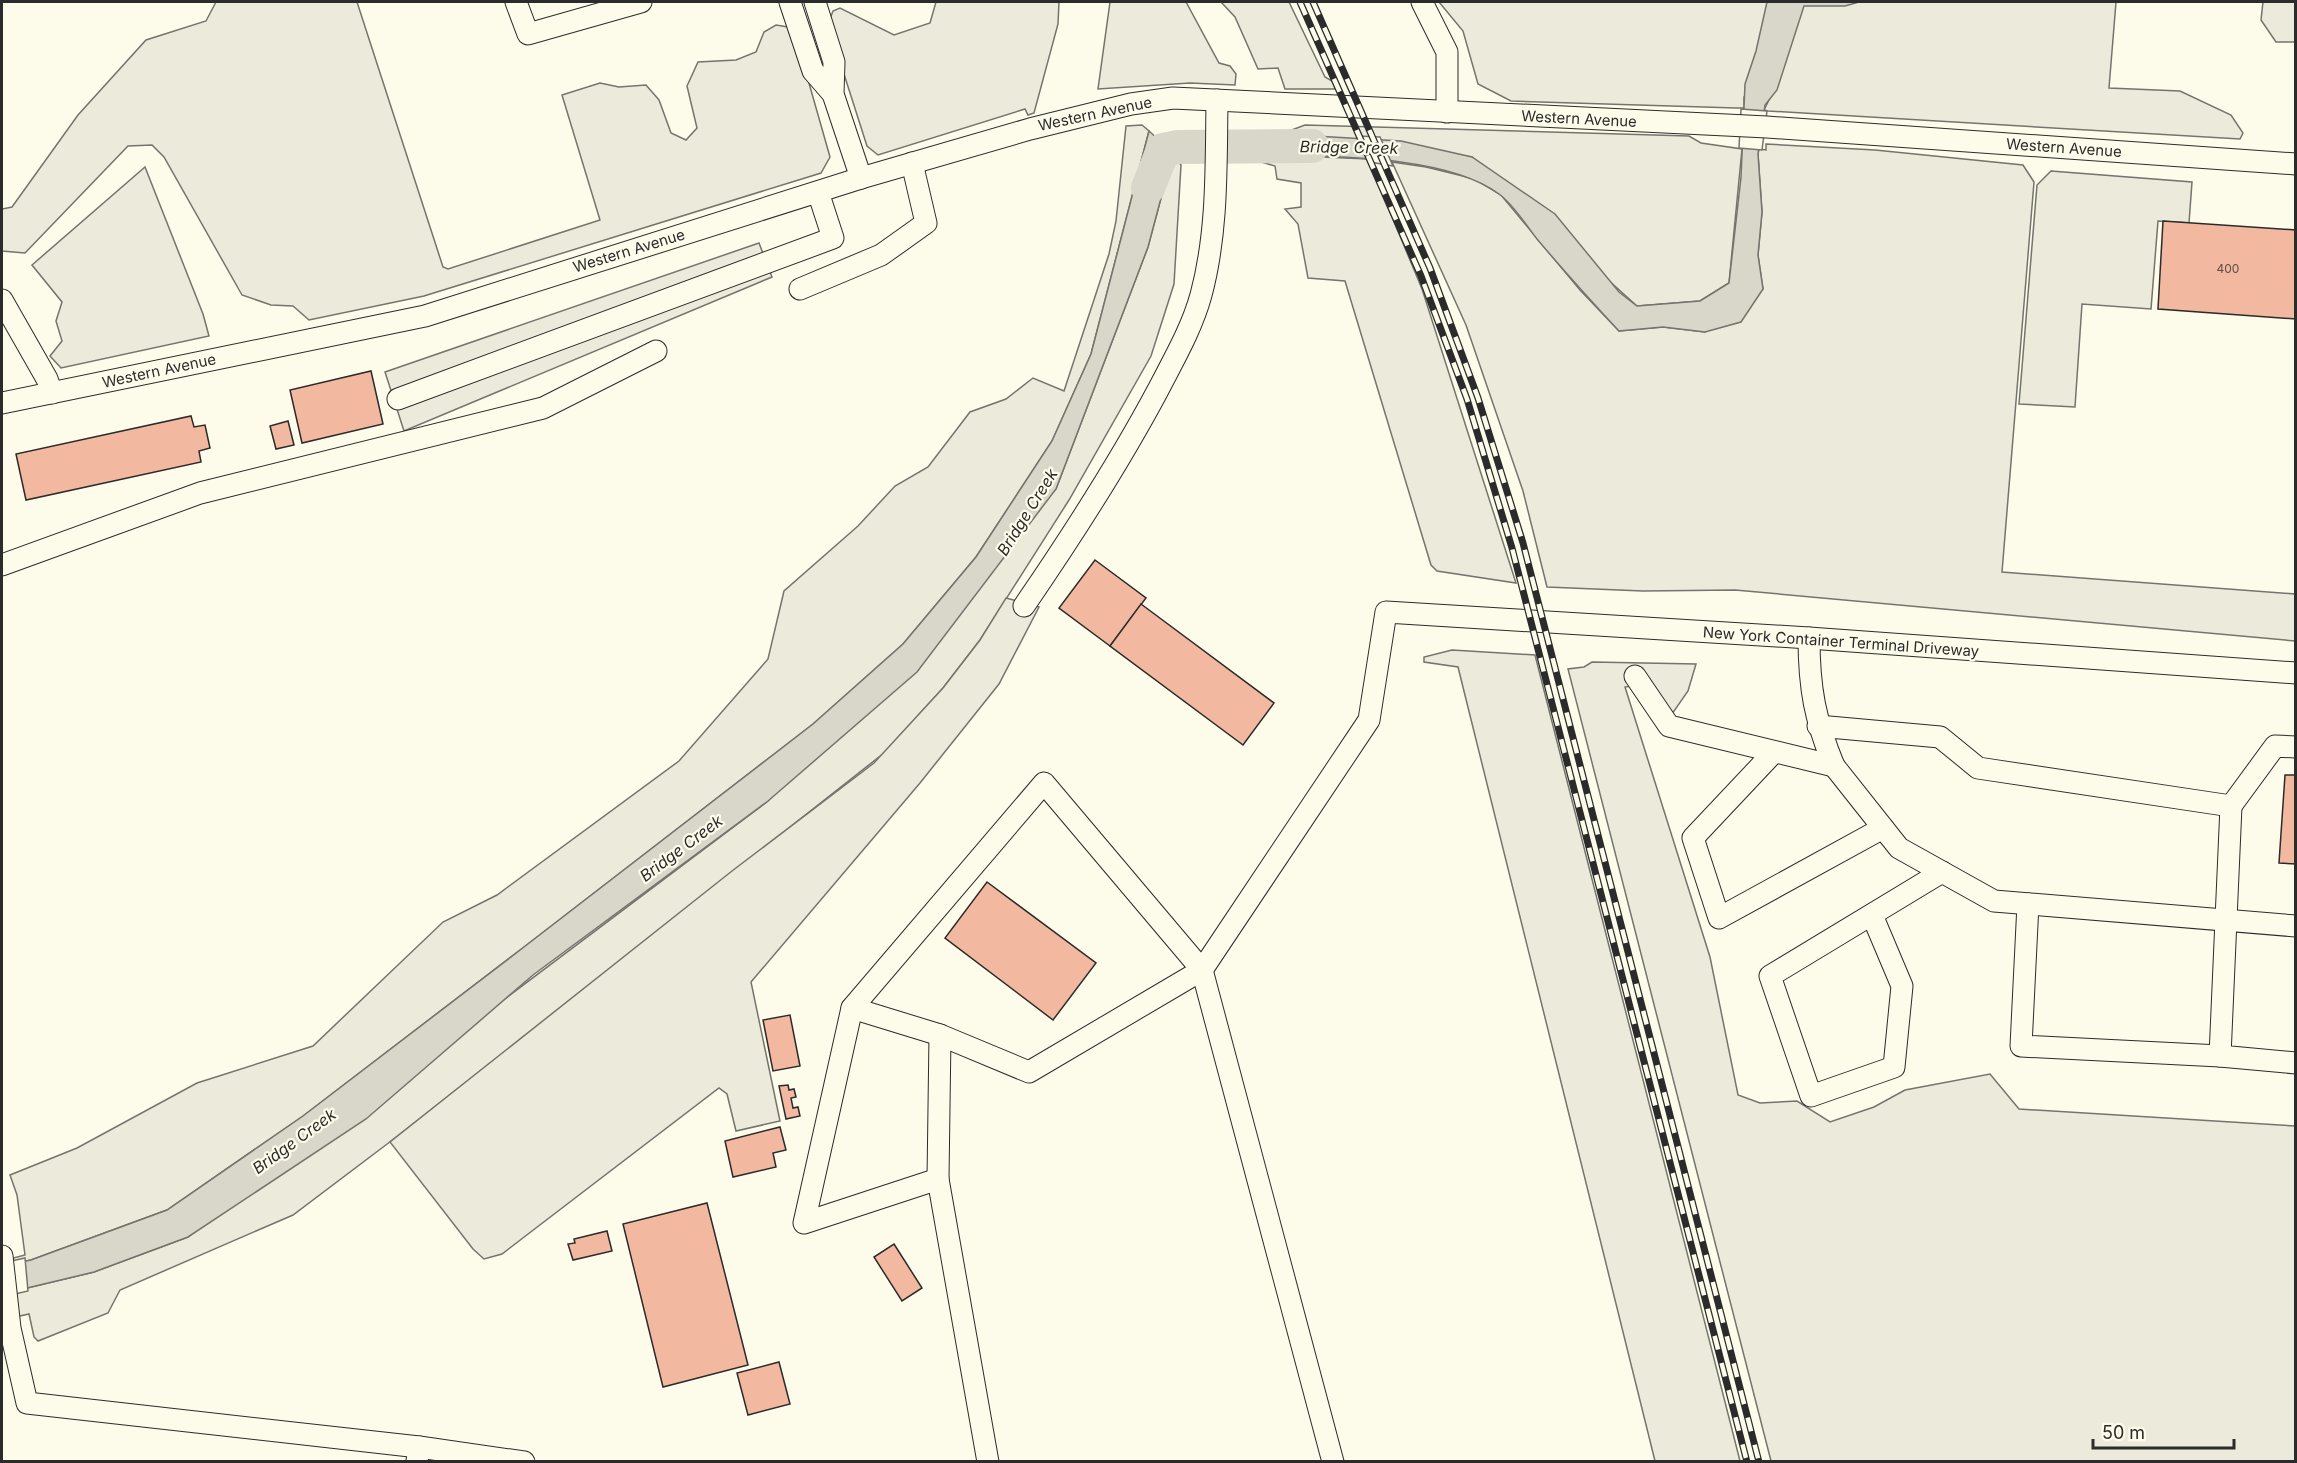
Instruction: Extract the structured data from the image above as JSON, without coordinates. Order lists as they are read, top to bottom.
{
  "streets": {
    "street": ["Western Avenue", "New York Container Terminal Driveway"]
  },
  "water": ["Bridge Creek"],
  "house_numbers": ["400"],
  "scale_bar": "50 m"
}
